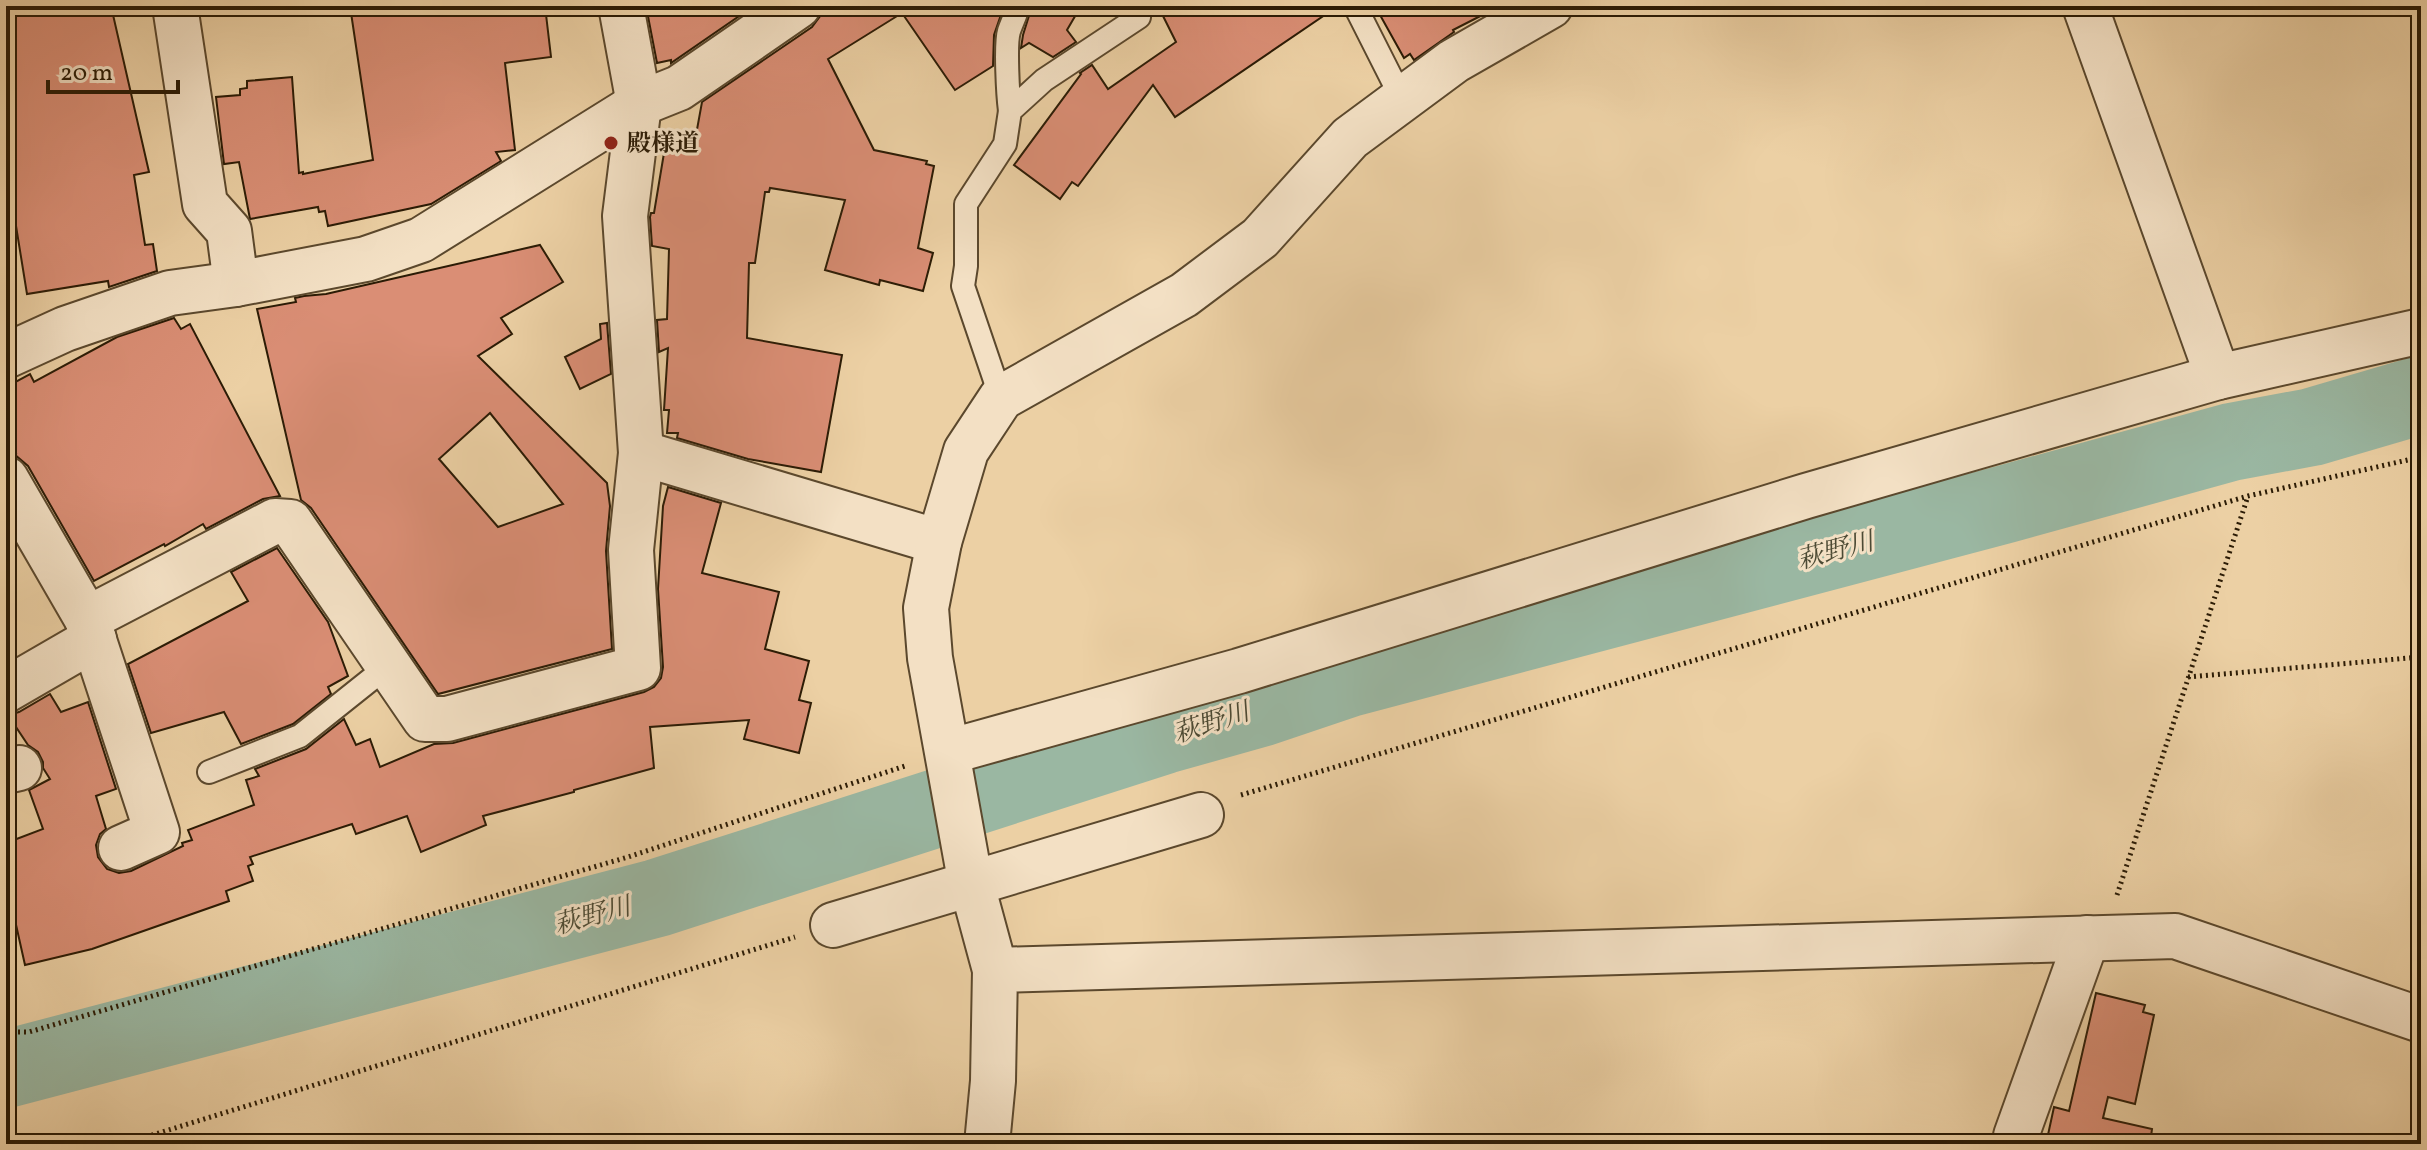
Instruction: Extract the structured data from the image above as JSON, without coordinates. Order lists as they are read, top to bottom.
{
  "water": ["萩野川"],
  "places": ["殿様道"],
  "scale_bar": "20 m"
}
